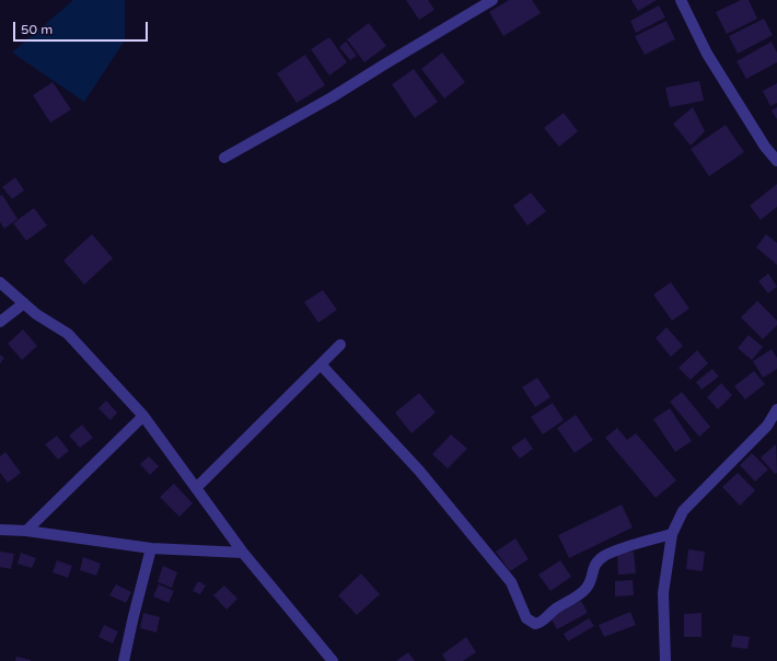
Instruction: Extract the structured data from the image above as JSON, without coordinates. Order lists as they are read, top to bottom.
{
  "scale_bar": "50 m"
}
